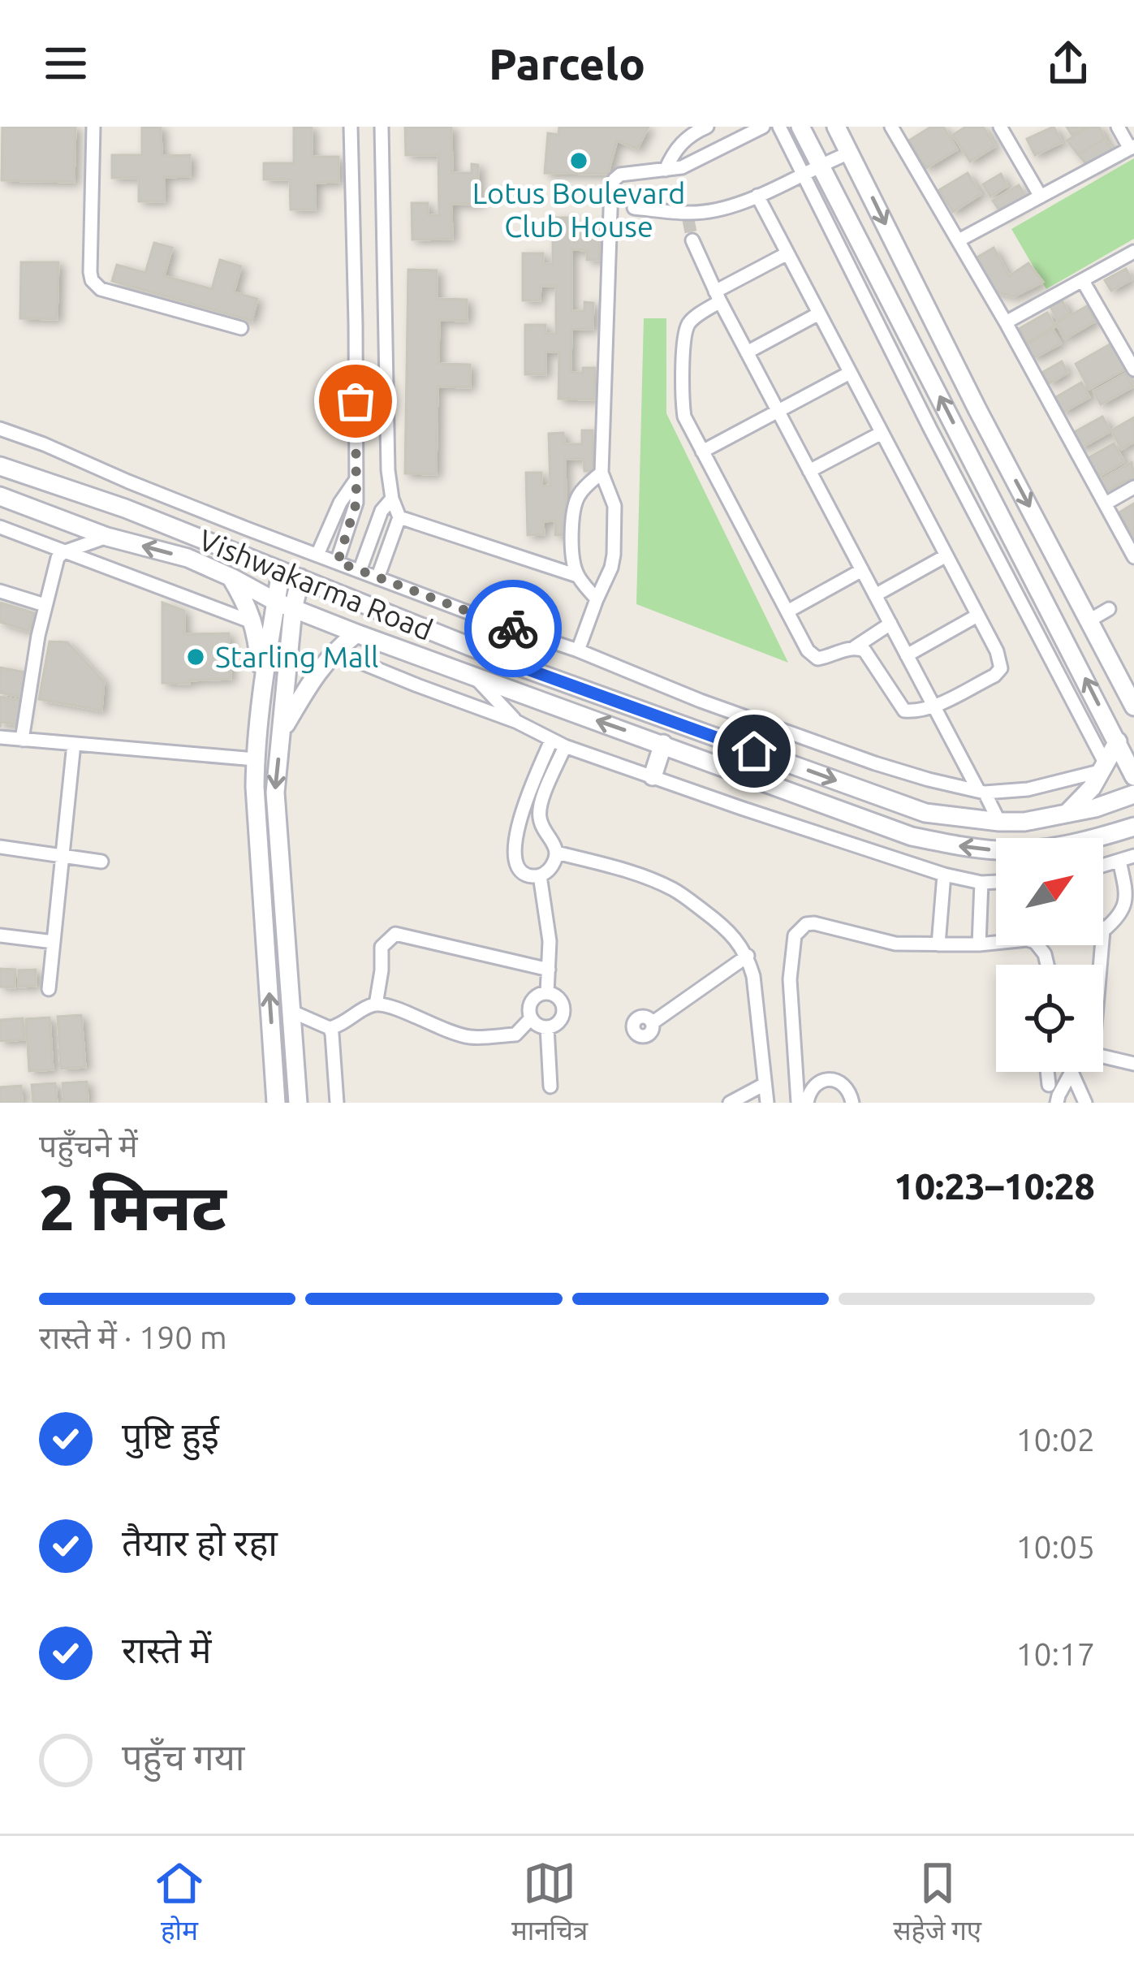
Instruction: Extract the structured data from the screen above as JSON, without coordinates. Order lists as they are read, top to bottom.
{
  "streets": {
    "street": ["Vishwakarma Road"]
  },
  "places": ["Lotus Boulevard Club House", "Starling Mall"],
  "north": "top right",
  "page": {
    "header": "Parcelo",
    "heading": ["2 मिनट", "पहुँचने में", "10:23–10:28"],
    "bar": "रास्ते में · 190 m",
    "list": [
      ["पुष्टि हुई", "10:02"],
      ["तैयार हो रहा", "10:05"],
      ["रास्ते में", "10:17"],
      "पहुँच गया"
    ],
    "tabs": ["होम", "मानचित्र", "सहेजे गए"]
  }
}
